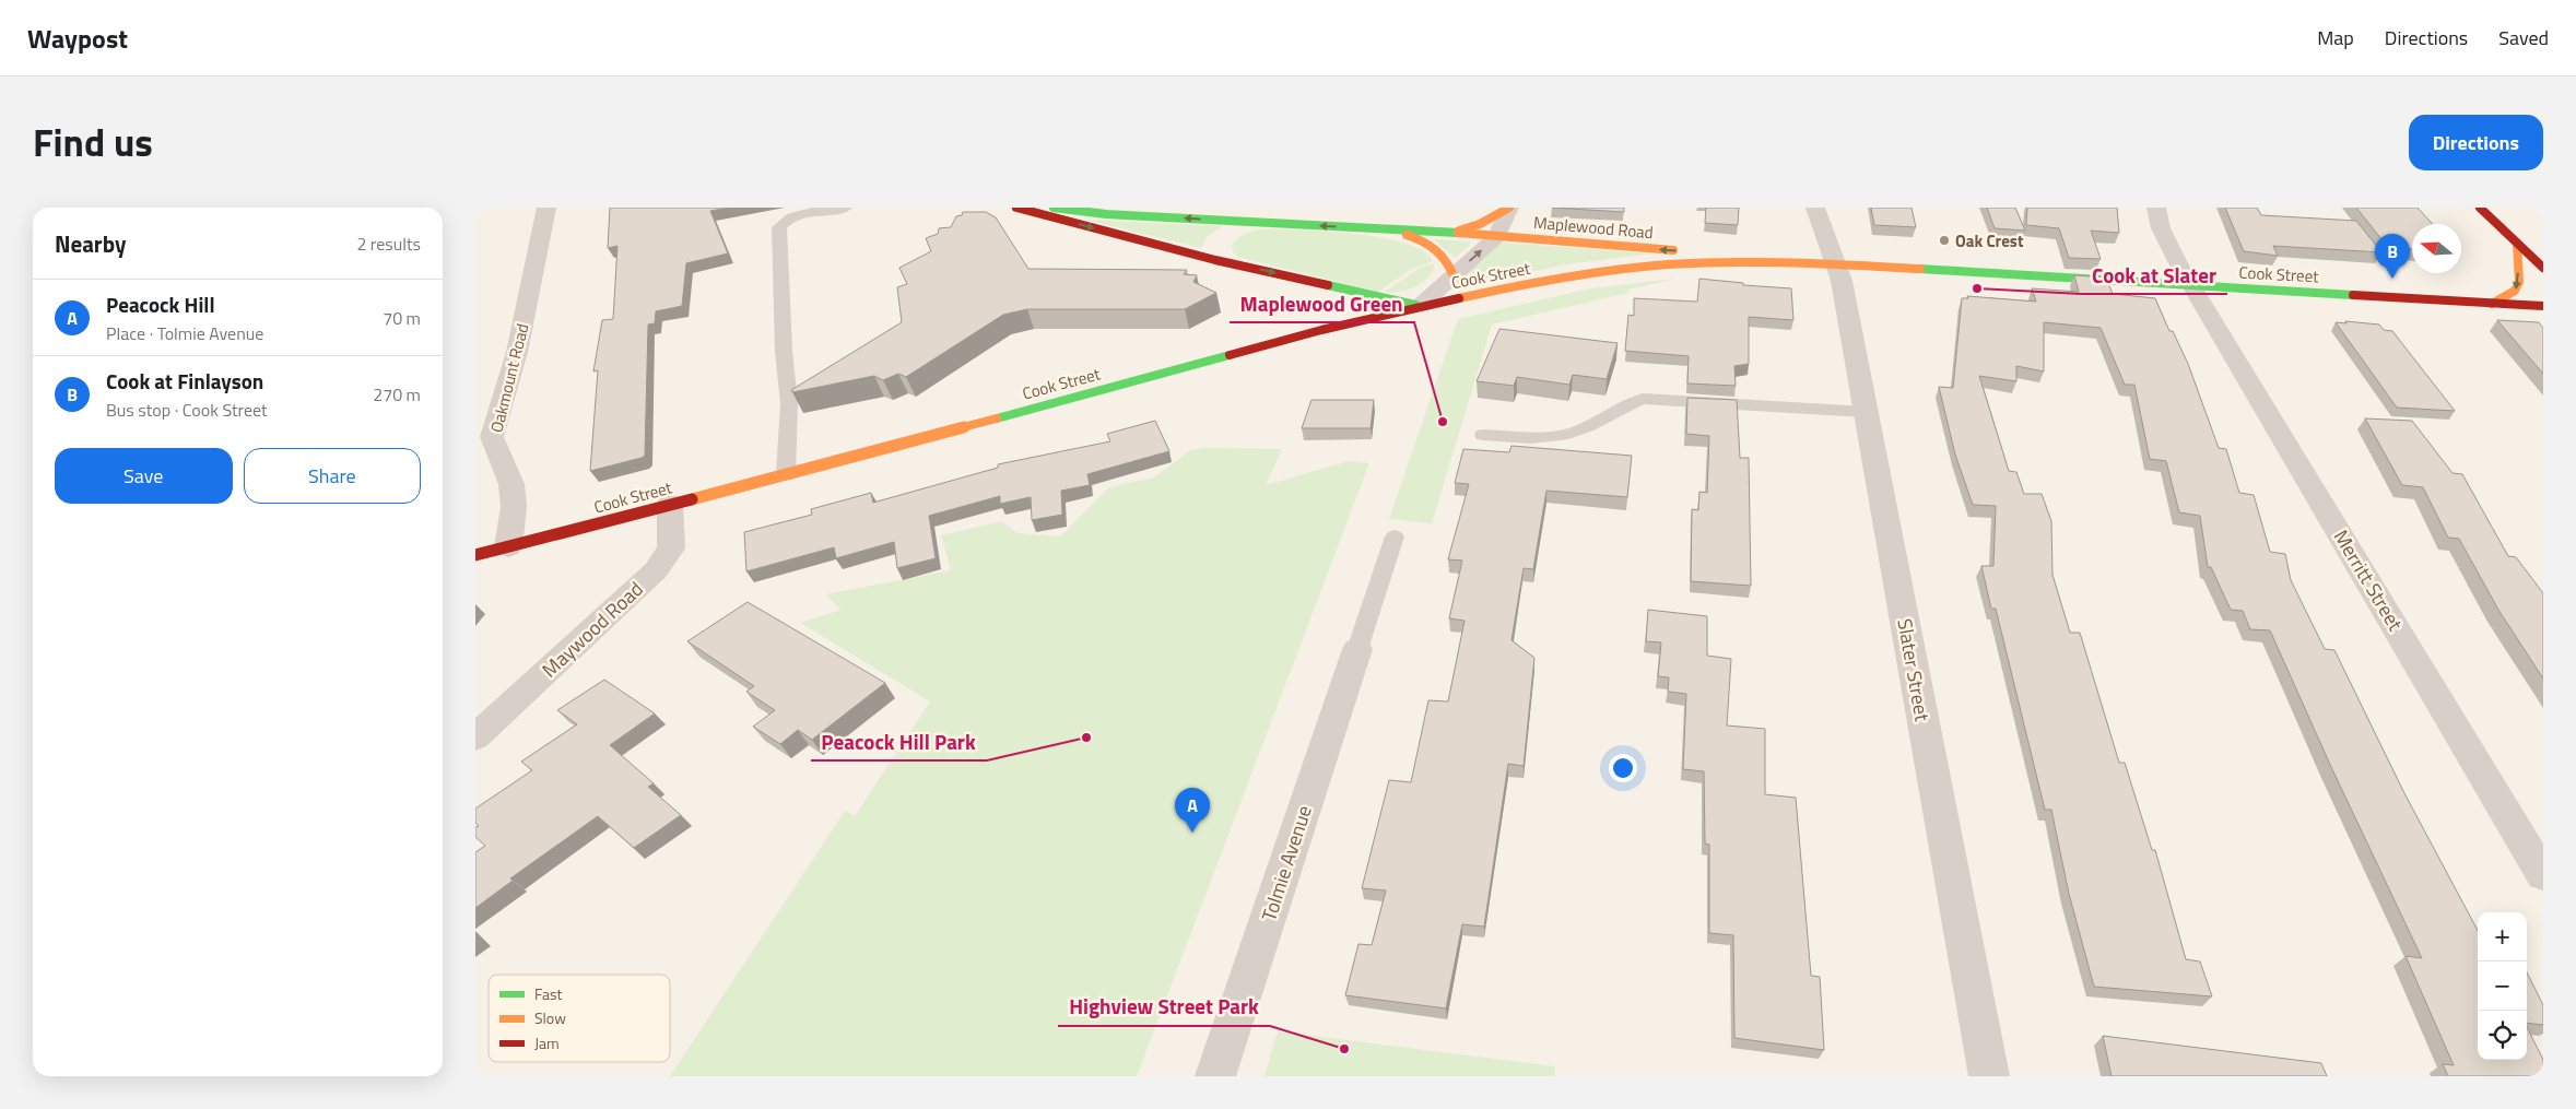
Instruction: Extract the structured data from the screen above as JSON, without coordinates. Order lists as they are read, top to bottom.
{
  "streets": {
    "main road": ["Maplewood Road", "Cook Street"],
    "street": [
      "Oakmount Road",
      "Merritt Street",
      "Maywood Road",
      "Slater Street",
      "Tolmie Avenue"
    ]
  },
  "crossings": [
    ["Maplewood Road", "Cook Street"],
    ["Maplewood Road", "Slater Street"],
    ["Cook Street", "Oakmount Road"],
    ["Cook Street", "Merritt Street"],
    ["Cook Street", "Maywood Road"],
    ["Cook Street", "Slater Street"]
  ],
  "places": [
    "Oak Crest",
    "Cook at Slater",
    "Maplewood Green",
    "Peacock Hill Park",
    "Highview Street Park"
  ],
  "legend": ["Fast", "Slow", "Jam"],
  "north": "left",
  "page": {
    "header": "Waypost",
    "nav": ["Map", "Directions", "Saved"],
    "title": "Find us",
    "buttons": [
      "Directions",
      ["Save", "Share"]
    ],
    "heading": ["Nearby", "2 results"],
    "pins": ["B", "A"],
    "list": [
      {
        "mark": "A",
        "name": "Peacock Hill",
        "note": "Place · Tolmie Avenue",
        "value": "70 m"
      },
      {
        "mark": "B",
        "name": "Cook at Finlayson",
        "note": "Bus stop · Cook Street",
        "value": "270 m"
      }
    ],
    "map_buttons": ["+", "−"]
  }
}
